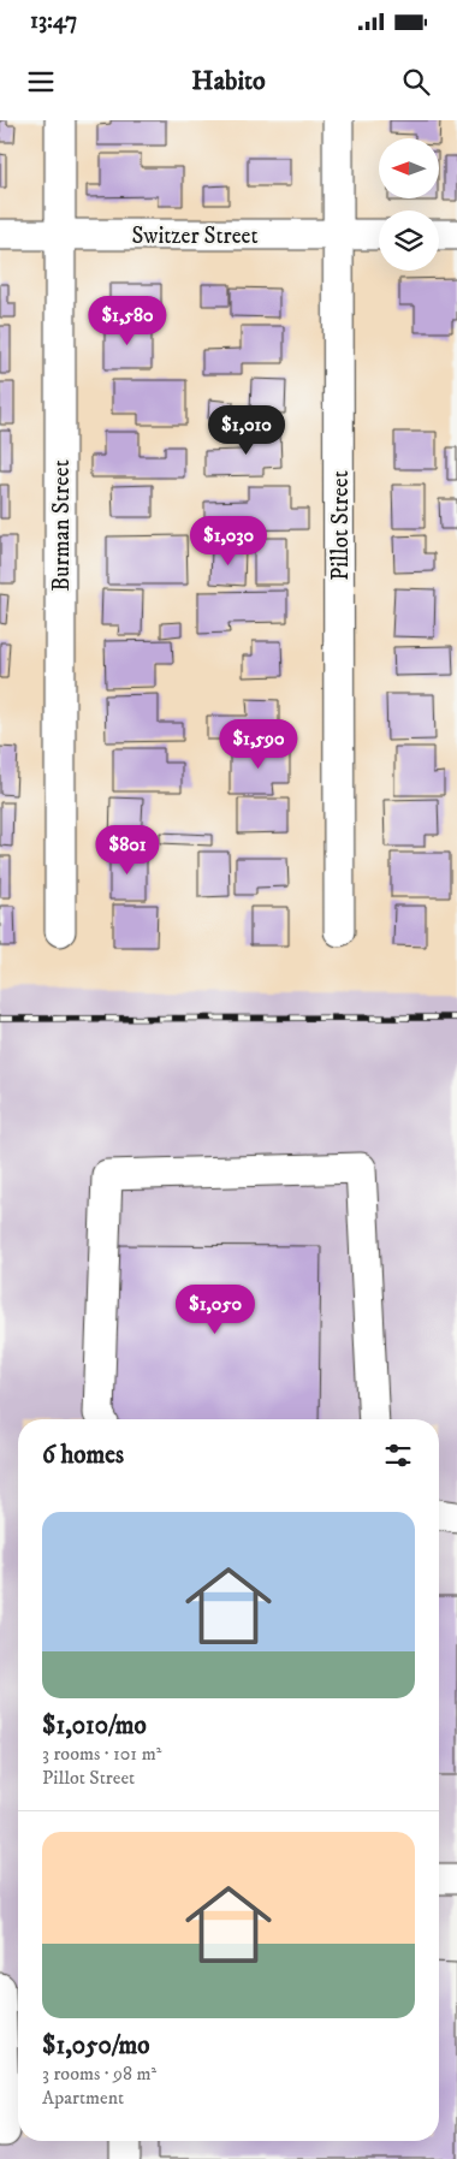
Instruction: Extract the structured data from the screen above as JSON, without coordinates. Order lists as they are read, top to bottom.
{
  "streets": {
    "street": ["Switzer Street", "Burman Street", "Pillot Street"]
  },
  "crossings": [
    ["Switzer Street", "Burman Street"],
    ["Switzer Street", "Pillot Street"]
  ],
  "north": "left",
  "page": {
    "status": "13:47",
    "header": "Habito",
    "price": [
      "$1,580",
      "$1,010",
      "$1,030",
      "$1,590",
      "$801",
      "$1,050"
    ],
    "heading": "6 homes",
    "list": [
      {
        "name": "$1,010/mo",
        "note": "3 rooms · 101 m² · Pillot Street"
      },
      {
        "name": "$1,050/mo",
        "note": "3 rooms · 98 m² · Apartment"
      }
    ]
  }
}
